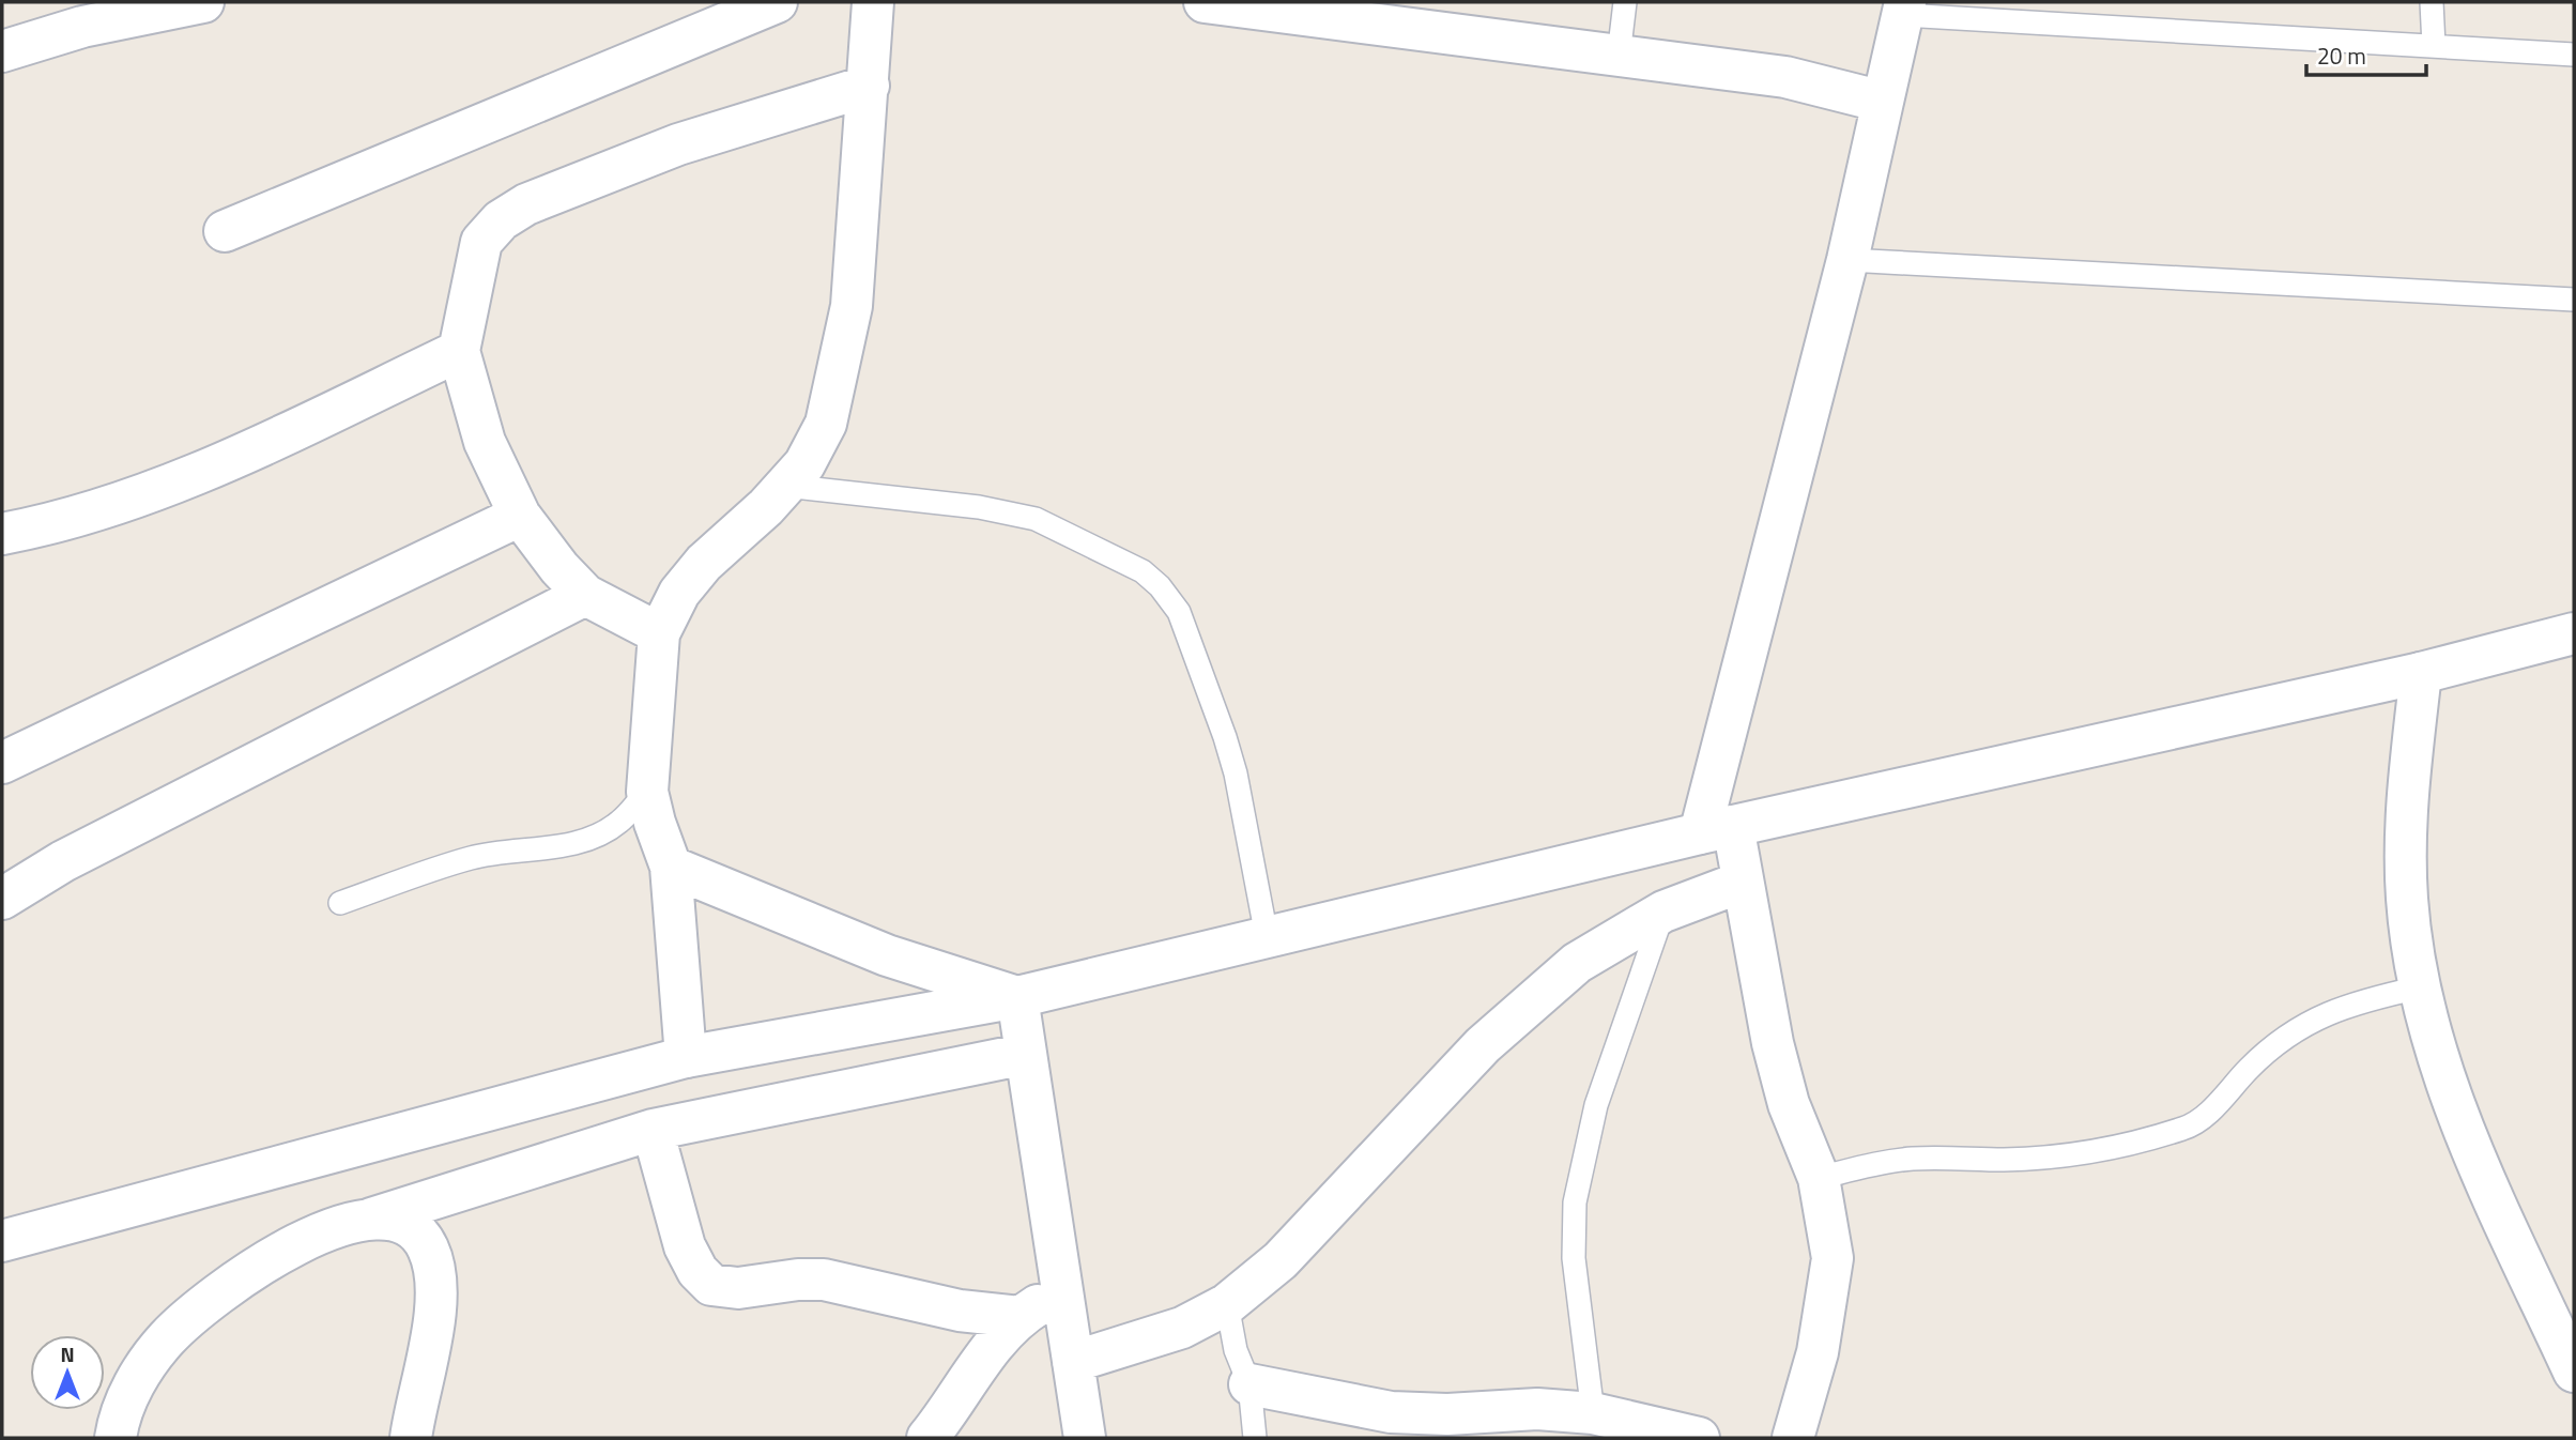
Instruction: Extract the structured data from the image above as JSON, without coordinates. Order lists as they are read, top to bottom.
{
  "scale_bar": "20 m",
  "north": "top"
}
